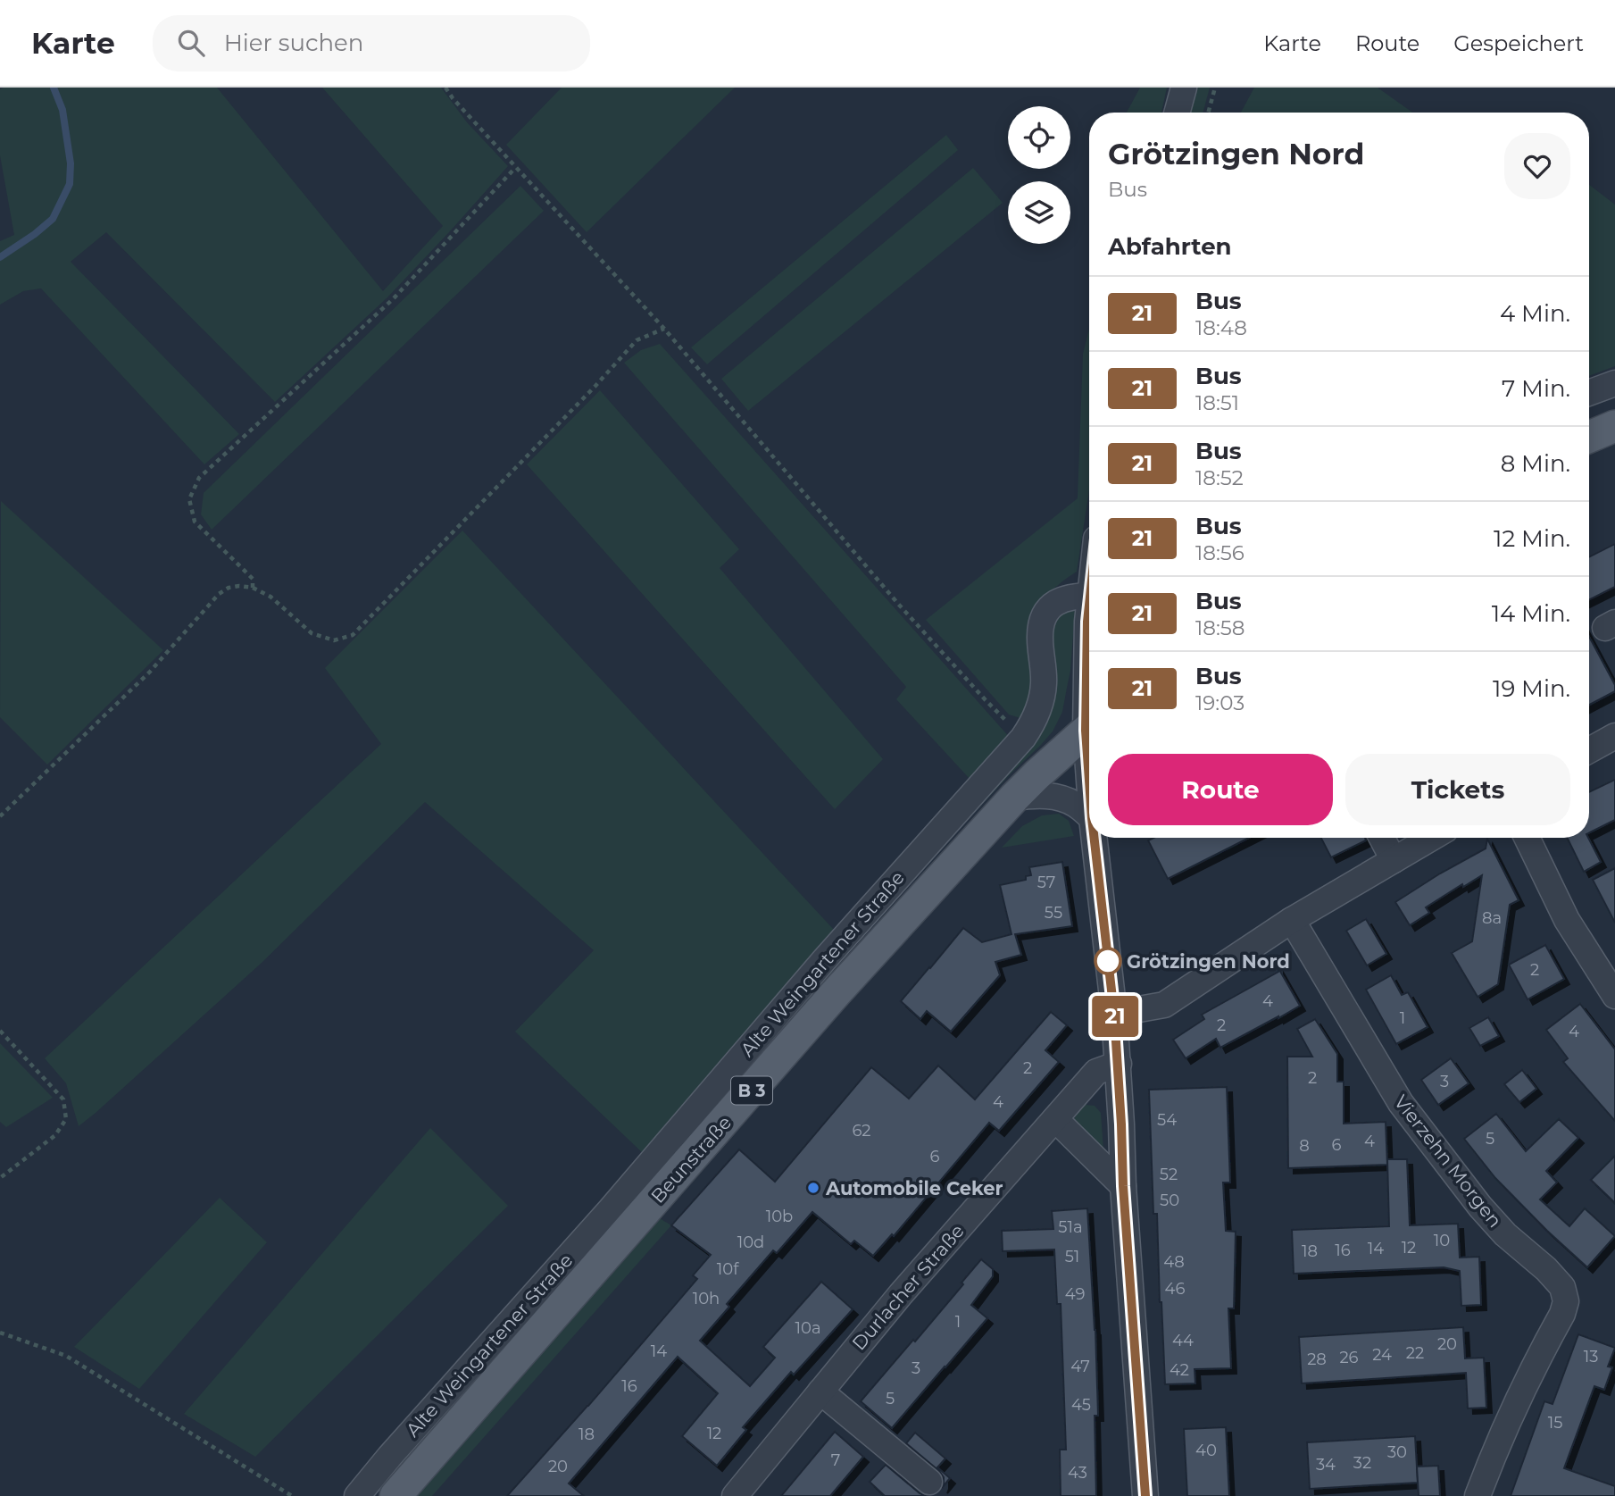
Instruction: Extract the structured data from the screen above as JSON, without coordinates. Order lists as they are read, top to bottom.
{
  "streets": {
    "main road": ["B 3", "Beunstraße"],
    "street": ["Alte Weingartener Straße", "Vierzehn Morgen", "Durlacher Straße"]
  },
  "places": ["Grötzingen Nord", "Automobile Ceker"],
  "lines": ["bus line 21"],
  "house_numbers": [
    "57",
    "55",
    "8a",
    "2",
    "4",
    "1",
    "2",
    "4",
    "2",
    "2",
    "3",
    "4",
    "54",
    "62",
    "5",
    "4",
    "6",
    "8",
    "6",
    "52",
    "50",
    "10b",
    "51a",
    "10",
    "10d",
    "12",
    "14",
    "16",
    "18",
    "51",
    "48",
    "10f",
    "46",
    "49",
    "10h",
    "1",
    "10a",
    "44",
    "20",
    "14",
    "22",
    "24",
    "13",
    "26",
    "28",
    "47",
    "3",
    "42",
    "16",
    "5",
    "45",
    "15",
    "12",
    "18",
    "40",
    "30",
    "7",
    "32",
    "34",
    "20",
    "43"
  ],
  "page": {
    "header": "Karte",
    "search": "Hier suchen",
    "nav": ["Karte", "Route", "Gespeichert"],
    "on_map": "21",
    "heading": [
      ["Grötzingen Nord", "Bus"],
      "Abfahrten"
    ],
    "list": [
      {
        "mark": "21",
        "name": "Bus",
        "note": "18:48",
        "value": "4 Min."
      },
      {
        "mark": "21",
        "name": "Bus",
        "note": "18:51",
        "value": "7 Min."
      },
      {
        "mark": "21",
        "name": "Bus",
        "note": "18:52",
        "value": "8 Min."
      },
      {
        "mark": "21",
        "name": "Bus",
        "note": "18:56",
        "value": "12 Min."
      },
      {
        "mark": "21",
        "name": "Bus",
        "note": "18:58",
        "value": "14 Min."
      },
      {
        "mark": "21",
        "name": "Bus",
        "note": "19:03",
        "value": "19 Min."
      }
    ],
    "buttons": ["Route", "Tickets"]
  }
}
